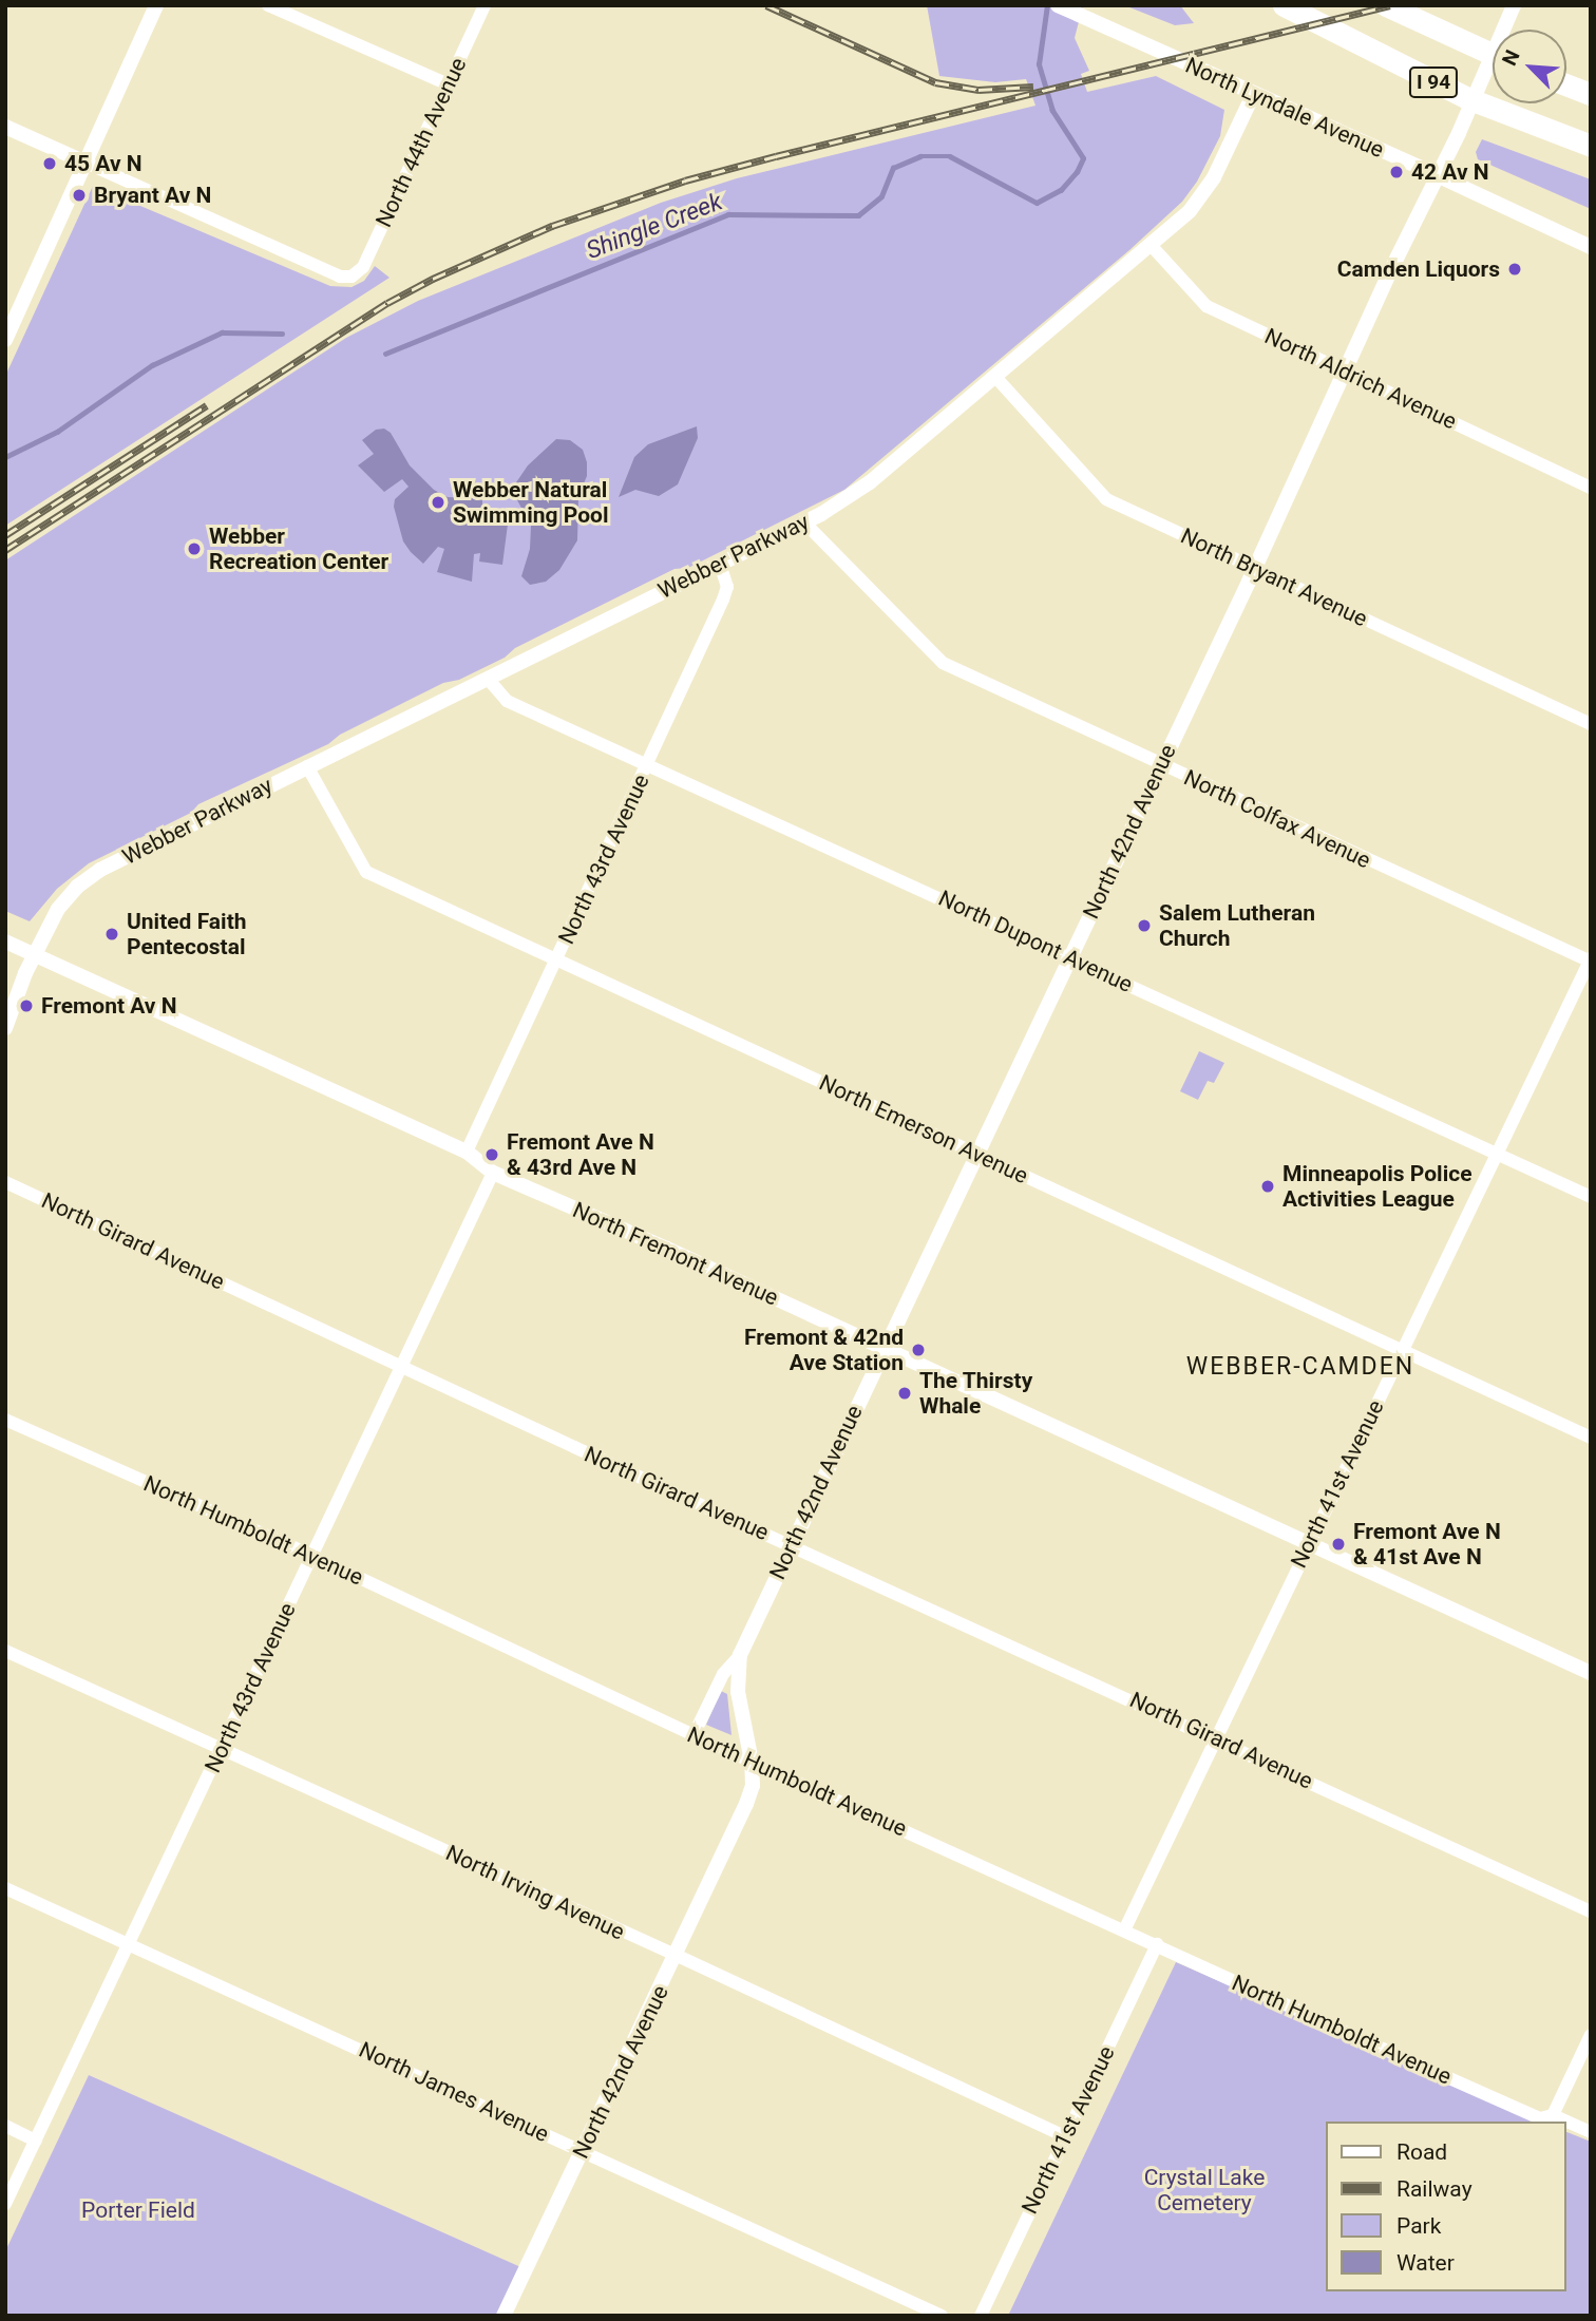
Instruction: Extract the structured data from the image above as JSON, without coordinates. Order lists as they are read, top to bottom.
{
  "streets": {
    "highway": ["I 94"],
    "street": [
      "North Lyndale Avenue",
      "North 44th Avenue",
      "North Aldrich Avenue",
      "Webber Parkway",
      "North Bryant Avenue",
      "North Colfax Avenue",
      "North 42nd Avenue",
      "North 43rd Avenue",
      "North Dupont Avenue",
      "North Emerson Avenue",
      "North Girard Avenue",
      "North Fremont Avenue",
      "North 41st Avenue",
      "North Humboldt Avenue",
      "North Irving Avenue",
      "North James Avenue"
    ]
  },
  "crossings": [
    ["North Lyndale Avenue", "Webber Parkway"],
    ["North Lyndale Avenue", "North 42nd Avenue"],
    ["North Aldrich Avenue", "Webber Parkway"],
    ["North Aldrich Avenue", "North 42nd Avenue"],
    ["Webber Parkway", "North Bryant Avenue"],
    ["Webber Parkway", "North Colfax Avenue"],
    ["Webber Parkway", "North 43rd Avenue"],
    ["Webber Parkway", "North Dupont Avenue"],
    ["Webber Parkway", "North Emerson Avenue"],
    ["Webber Parkway", "North Fremont Avenue"],
    ["North Bryant Avenue", "North 42nd Avenue"],
    ["North Colfax Avenue", "North 42nd Avenue"],
    ["North Colfax Avenue", "North 41st Avenue"],
    ["North 42nd Avenue", "North Dupont Avenue"],
    ["North 42nd Avenue", "North Emerson Avenue"],
    ["North 42nd Avenue", "North Girard Avenue"],
    ["North 42nd Avenue", "North Fremont Avenue"],
    ["North 42nd Avenue", "North Humboldt Avenue"],
    ["North 42nd Avenue", "North Irving Avenue"],
    ["North 42nd Avenue", "North James Avenue"],
    ["North 43rd Avenue", "North Dupont Avenue"],
    ["North 43rd Avenue", "North Emerson Avenue"],
    ["North 43rd Avenue", "North Girard Avenue"],
    ["North 43rd Avenue", "North Fremont Avenue"],
    ["North 43rd Avenue", "North Humboldt Avenue"],
    ["North 43rd Avenue", "North Irving Avenue"],
    ["North 43rd Avenue", "North James Avenue"],
    ["North Dupont Avenue", "North 41st Avenue"],
    ["North Emerson Avenue", "North 41st Avenue"],
    ["North Girard Avenue", "North 41st Avenue"],
    ["North Fremont Avenue", "North 41st Avenue"],
    ["North 41st Avenue", "North Humboldt Avenue"],
    ["North 41st Avenue", "North Irving Avenue"]
  ],
  "districts": ["WEBBER-CAMDEN"],
  "water": ["Shingle Creek"],
  "parks": ["Crystal Lake Cemetery", "Porter Field"],
  "places": [
    "45 Av N",
    "42 Av N",
    "Bryant Av N",
    "Camden Liquors",
    "Webber Natural Swimming Pool",
    "Webber Recreation Center",
    "Salem Lutheran Church",
    "United Faith Pentecostal",
    "Fremont Av N",
    "Fremont Ave N & 43rd Ave N",
    "Minneapolis Police Activities League",
    "Fremont & 42nd Ave Station",
    "The Thirsty Whale",
    "Fremont Ave N & 41st Ave N"
  ],
  "legend": [
    "Road",
    "Railway",
    "Park",
    "Water"
  ],
  "north": "top left"
}
